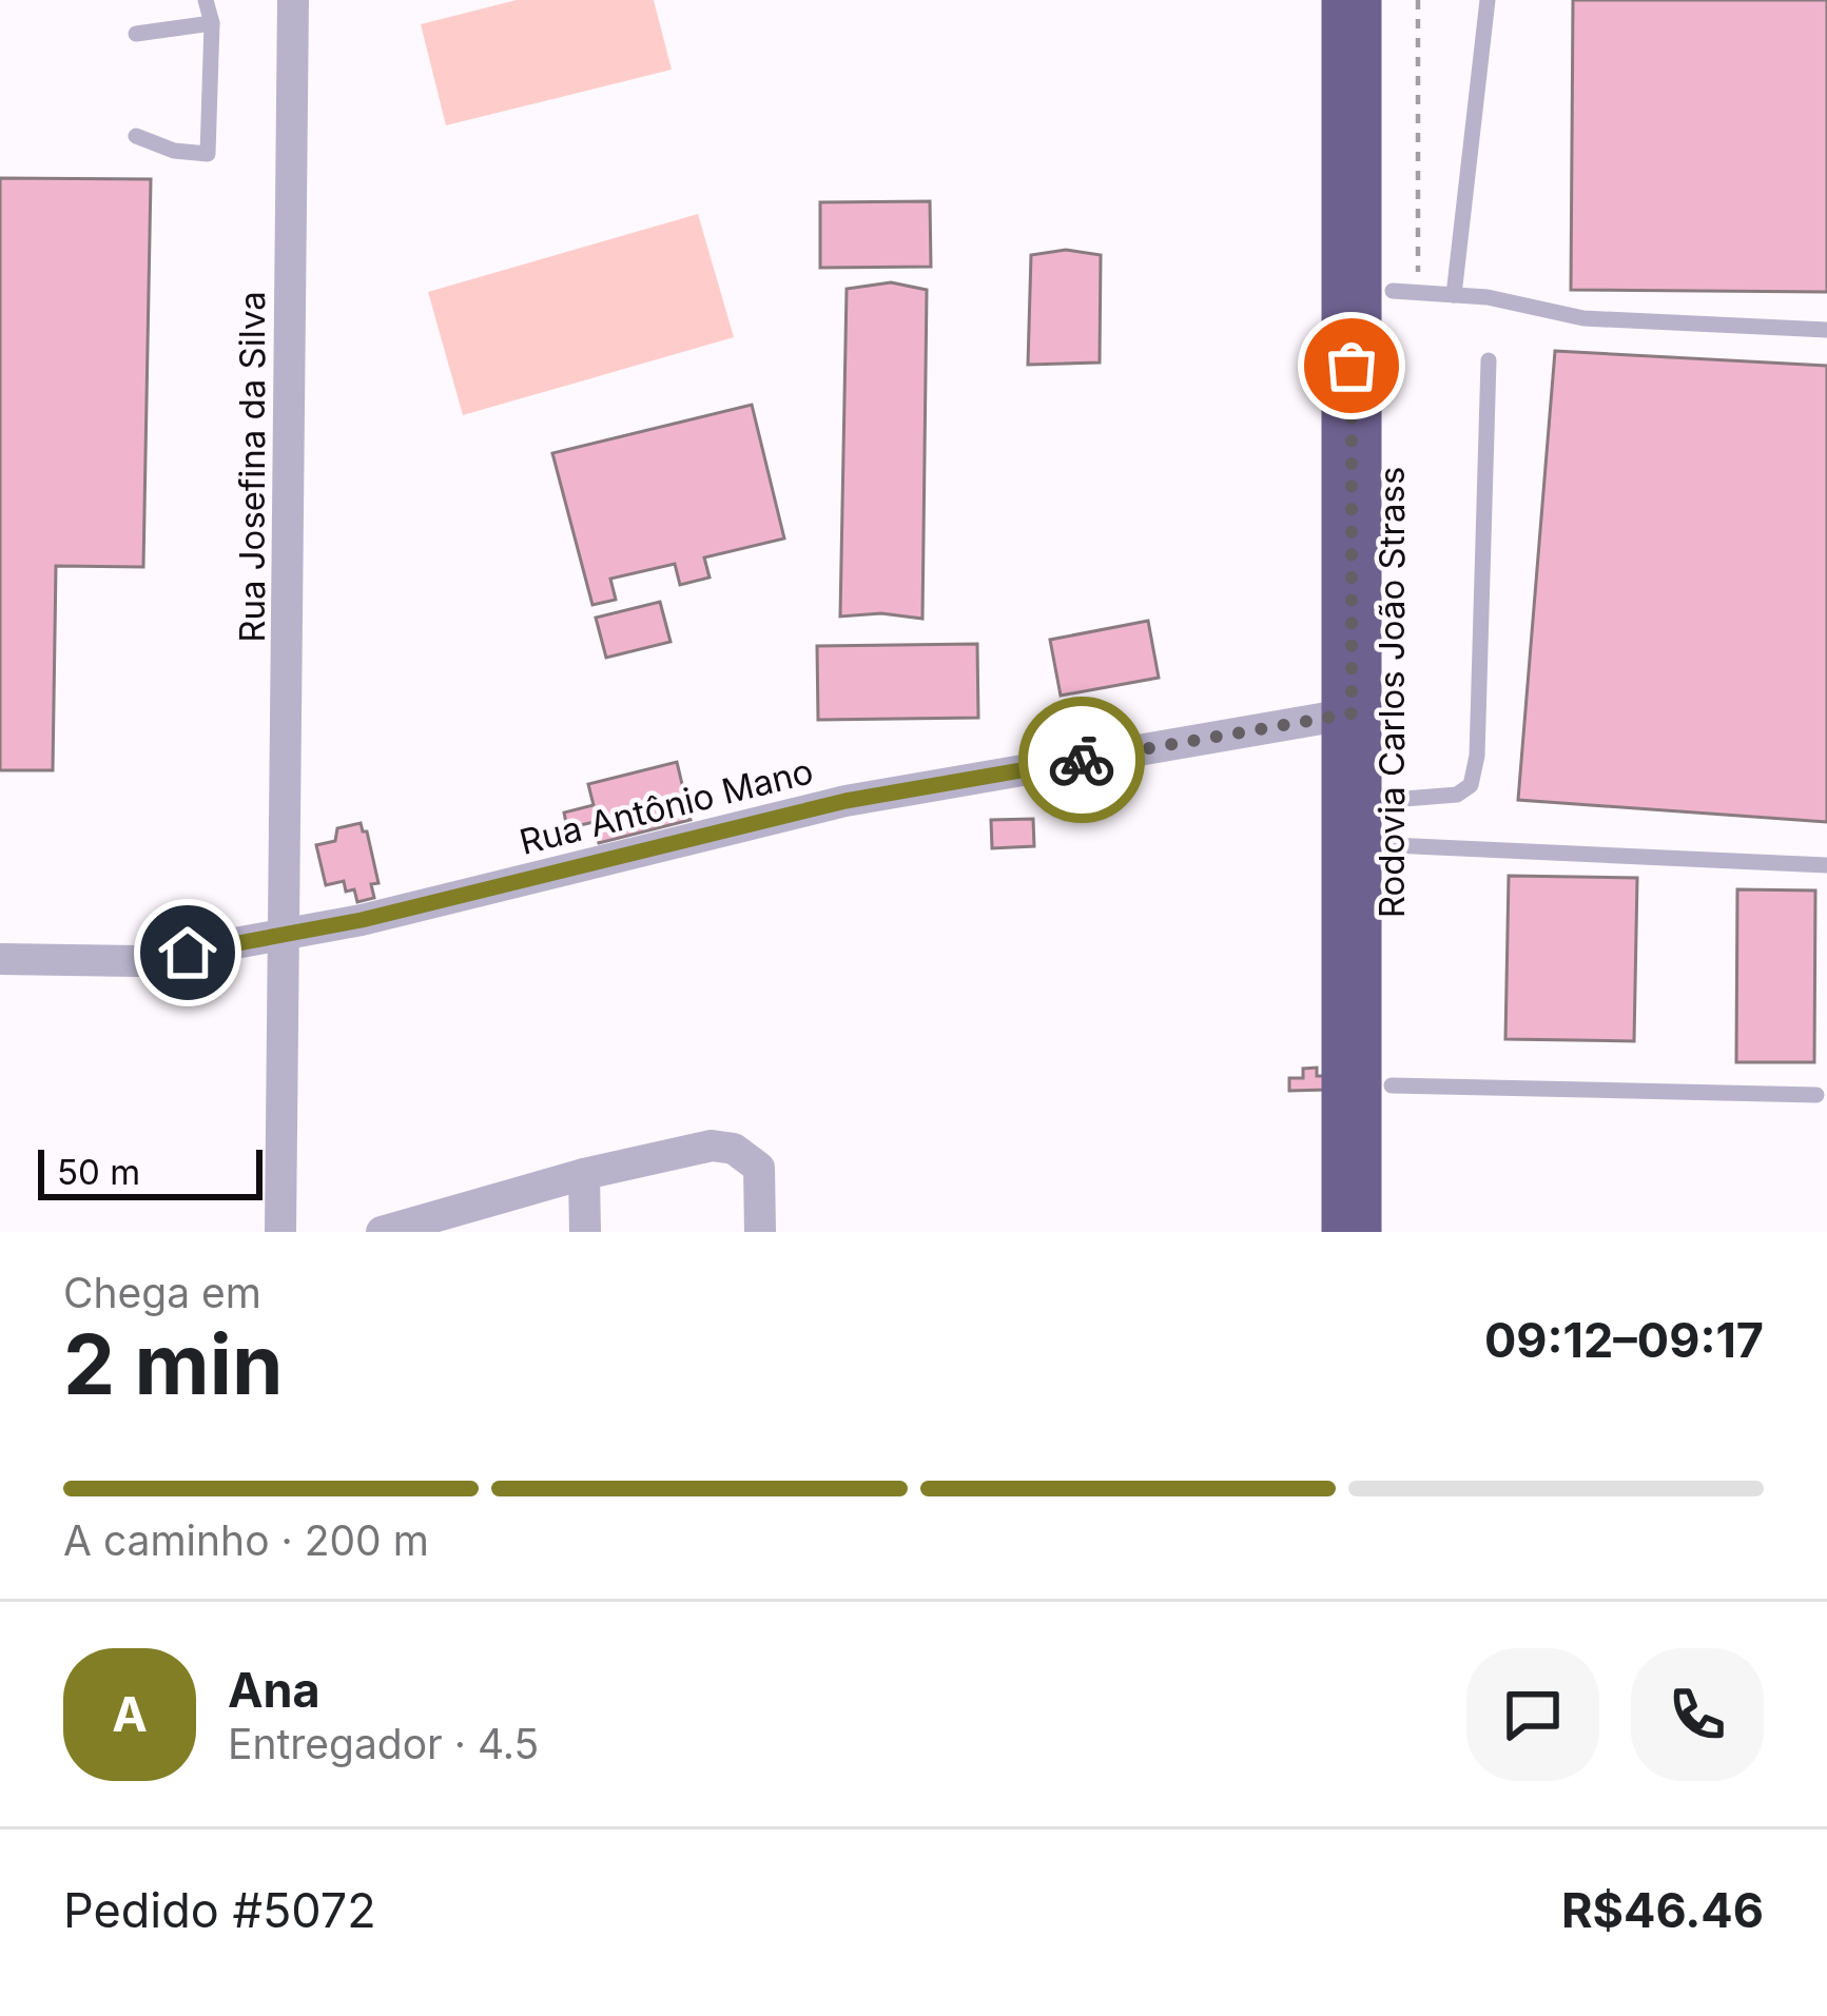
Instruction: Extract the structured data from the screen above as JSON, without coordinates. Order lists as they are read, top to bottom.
{
  "streets": {
    "highway": ["Rodovia Carlos João Strass"],
    "street": ["Rua Josefina da Silva", "Rua Antônio Mano"]
  },
  "crossings": [
    ["Rua Josefina da Silva", "Rua Antônio Mano"],
    ["Rodovia Carlos João Strass", "Rua Antônio Mano"]
  ],
  "scale_bar": "50 m",
  "page": {
    "scale": "50 m",
    "heading": ["2 min", "Chega em", "09:12–09:17"],
    "panel": [
      "Ana",
      "Entregador · 4.5",
      "Pedido #5072",
      "R$46.46"
    ],
    "bar": "A caminho · 200 m",
    "round": "A"
  }
}
